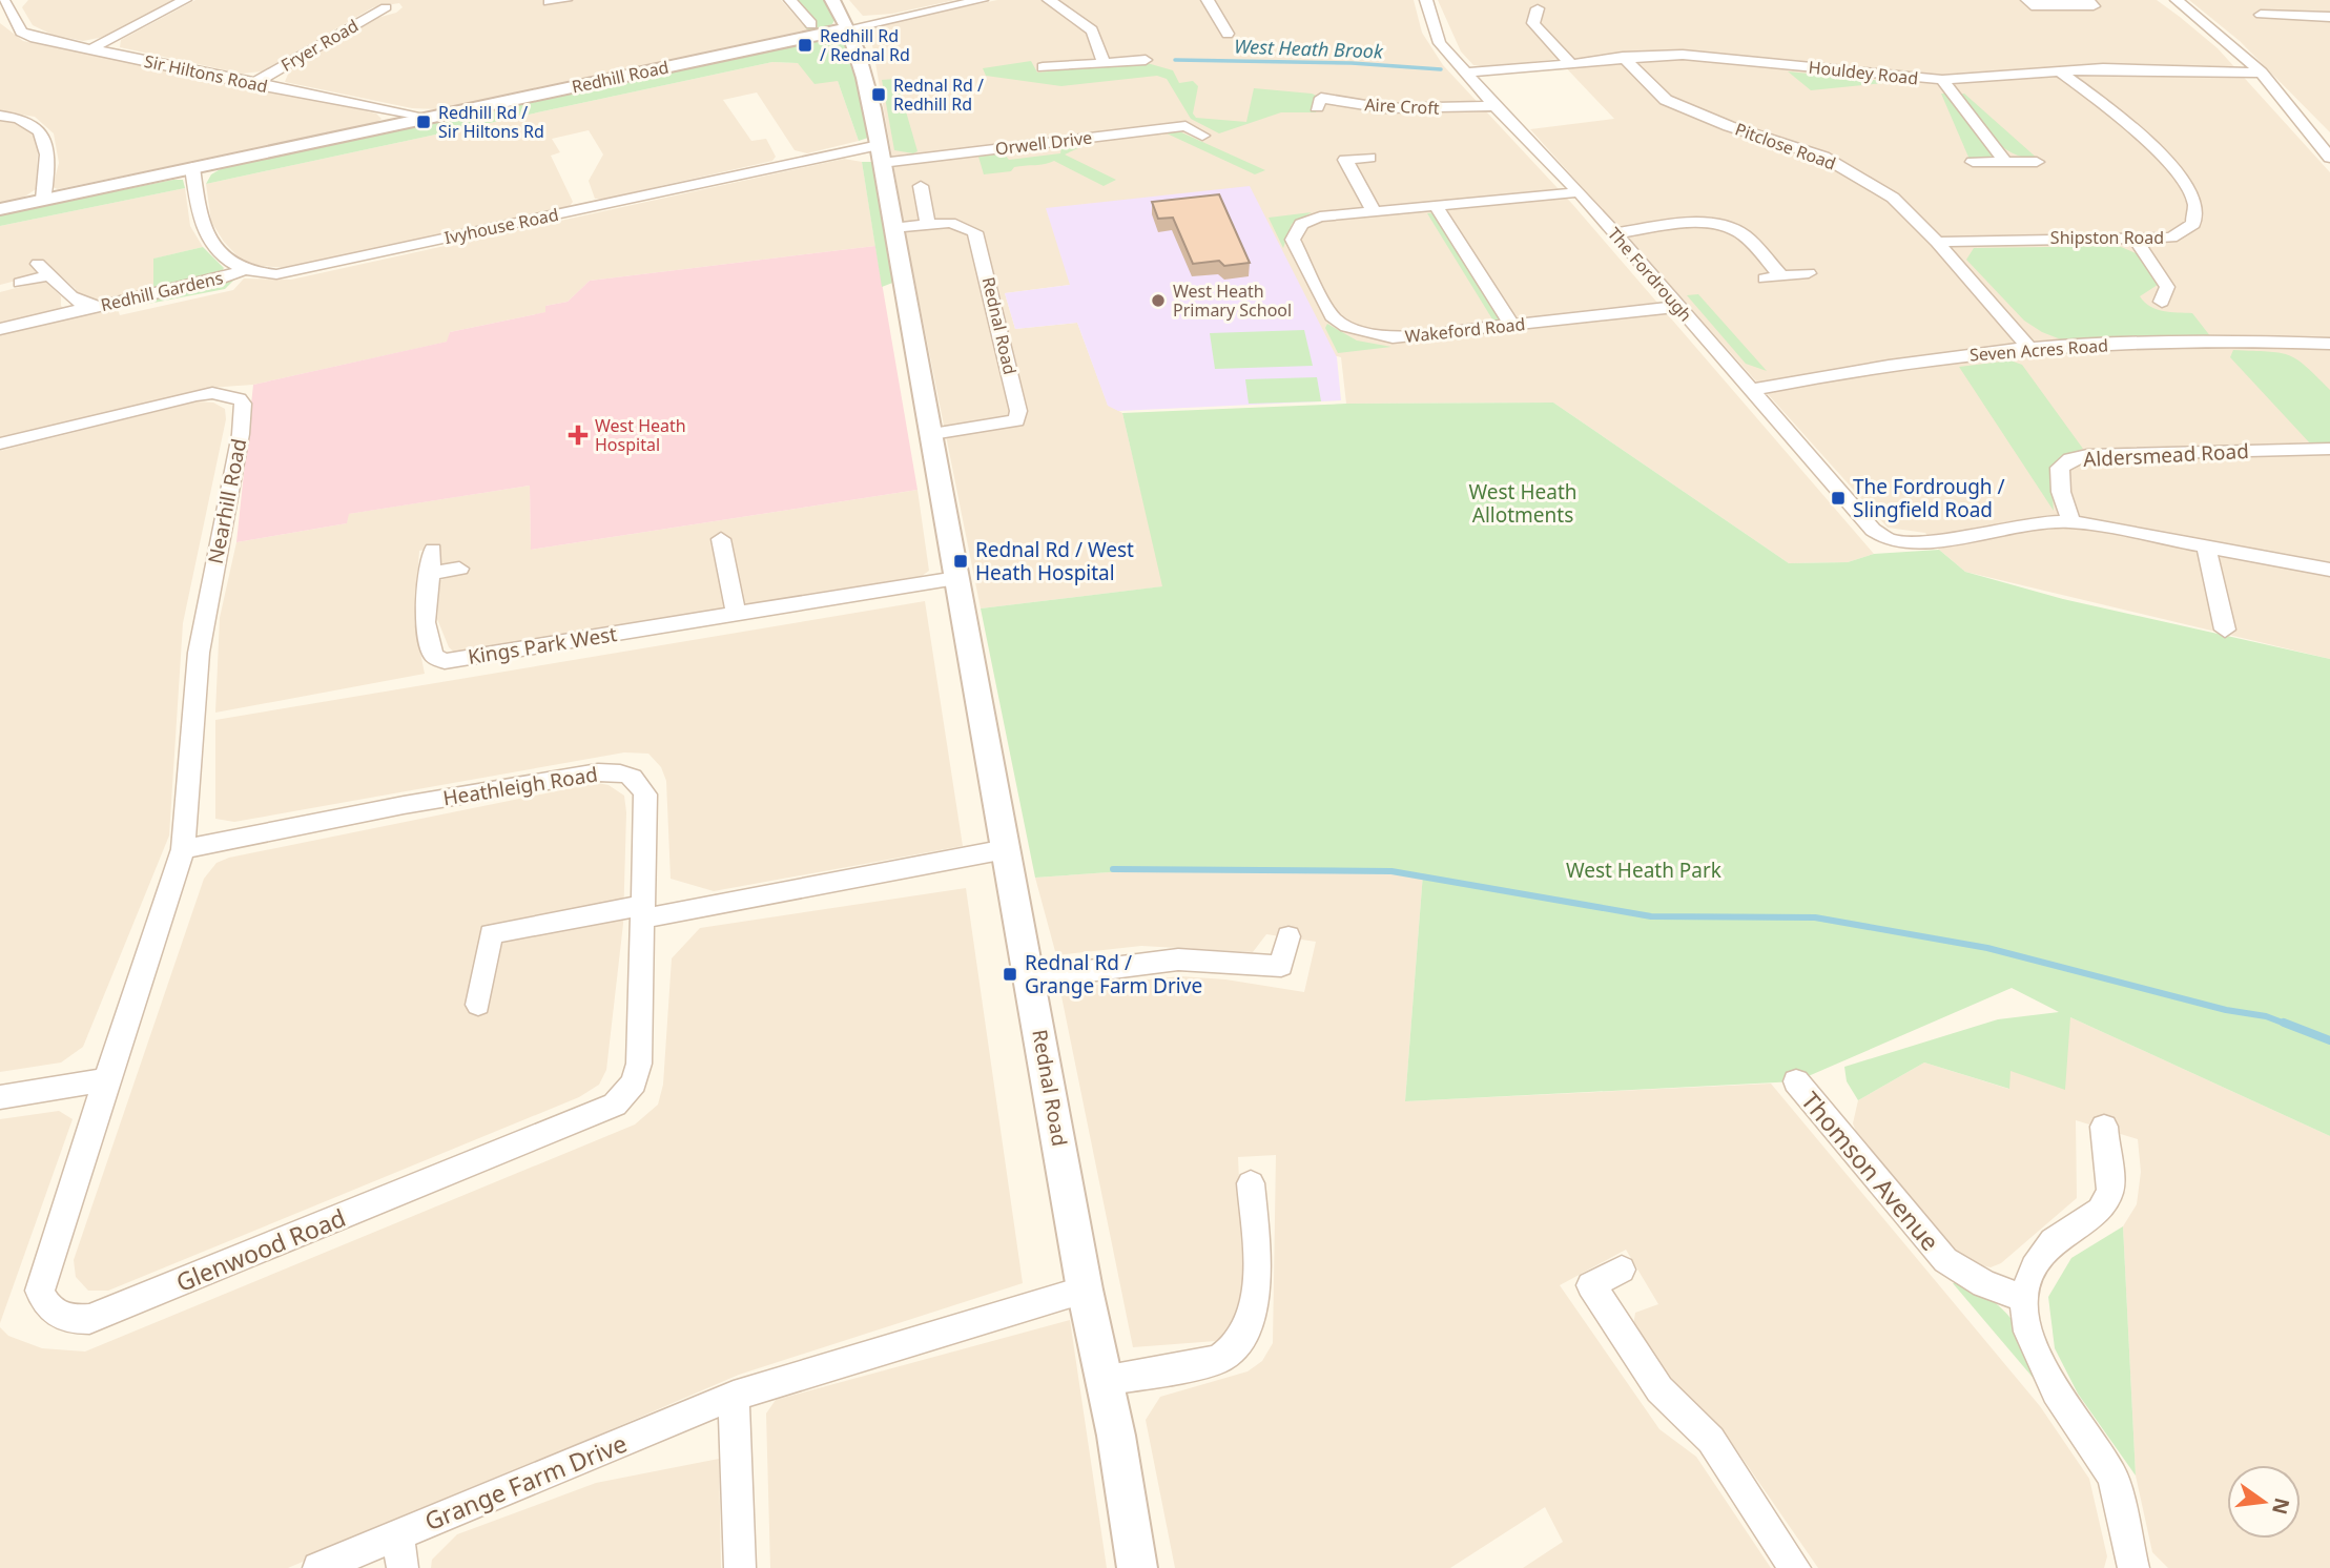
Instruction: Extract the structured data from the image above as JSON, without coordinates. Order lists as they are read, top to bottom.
{
  "streets": {
    "street": [
      "Fryer Road",
      "Houldey Road",
      "Sir Hiltons Road",
      "Redhill Road",
      "Aire Croft",
      "Orwell Drive",
      "Pitclose Road",
      "Ivyhouse Road",
      "Shipston Road",
      "The Fordrough",
      "Redhill Gardens",
      "Rednal Road",
      "Wakeford Road",
      "Seven Acres Road",
      "Aldersmead Road",
      "Nearhill Road",
      "Kings Park West",
      "Heathleigh Road",
      "Thomson Avenue",
      "Glenwood Road",
      "Grange Farm Drive"
    ]
  },
  "crossings": [
    ["Fryer Road", "Sir Hiltons Road"],
    ["Houldey Road", "Pitclose Road"],
    ["Houldey Road", "Shipston Road"],
    ["Houldey Road", "The Fordrough"],
    ["Sir Hiltons Road", "Redhill Road"],
    ["Redhill Road", "Rednal Road"],
    ["Aire Croft", "The Fordrough"],
    ["Orwell Drive", "Ivyhouse Road"],
    ["Orwell Drive", "Rednal Road"],
    ["Pitclose Road", "Shipston Road"],
    ["Pitclose Road", "Seven Acres Road"],
    ["Ivyhouse Road", "Redhill Gardens"],
    ["Ivyhouse Road", "Rednal Road"],
    ["The Fordrough", "Wakeford Road"],
    ["The Fordrough", "Seven Acres Road"],
    ["The Fordrough", "Aldersmead Road"],
    ["Rednal Road", "Kings Park West"],
    ["Rednal Road", "Grange Farm Drive"],
    ["Nearhill Road", "Heathleigh Road"],
    ["Heathleigh Road", "Glenwood Road"]
  ],
  "water": ["West Heath Brook"],
  "parks": ["West Heath Allotments", "West Heath Park"],
  "places": {
    "transit": [
      "Redhill Rd / Rednal Rd",
      "Rednal Rd / Redhill Rd",
      "Redhill Rd / Sir Hiltons Rd",
      "The Fordrough / Slingfield Road",
      "Rednal Rd / West Heath Hospital",
      "Rednal Rd / Grange Farm Drive"
    ],
    "other": ["West Heath Primary School"],
    "health": ["West Heath Hospital"]
  },
  "north": "right"
}
